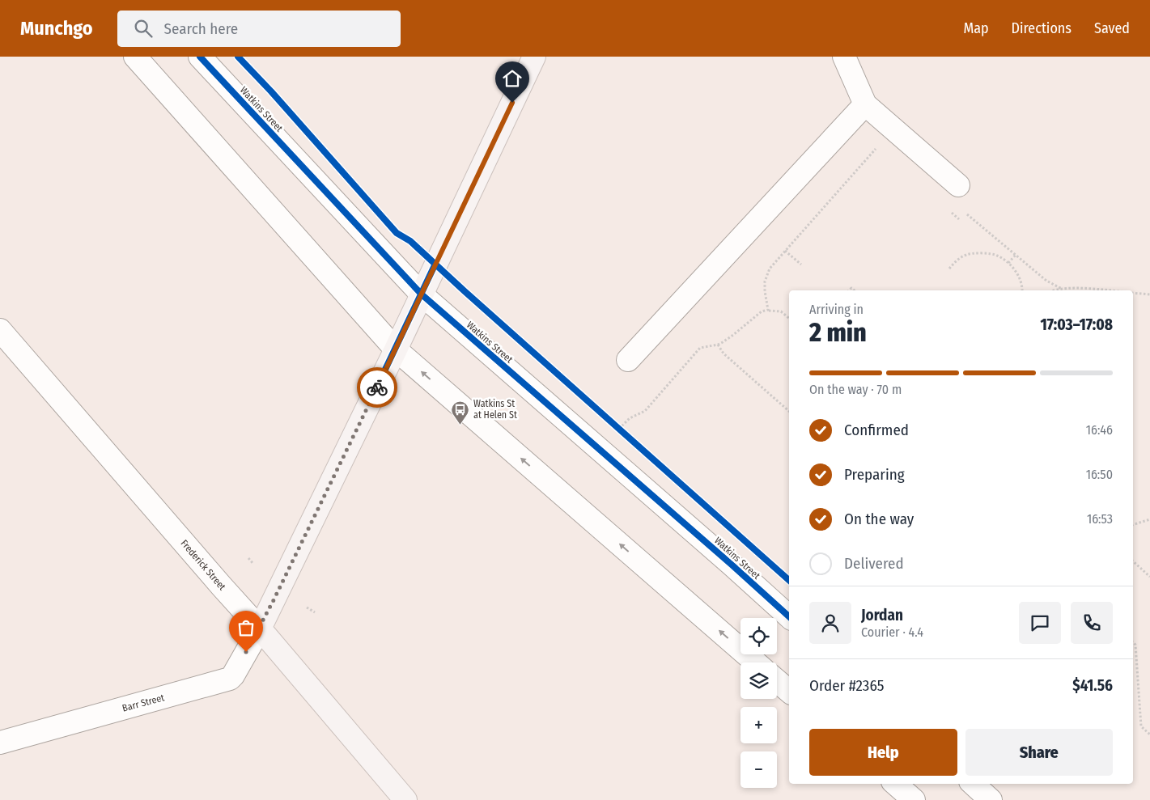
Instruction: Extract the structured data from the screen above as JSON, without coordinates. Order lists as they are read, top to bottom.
{
  "streets": {
    "main road": ["Frederick Street"],
    "street": ["Watkins Street", "Barr Street"]
  },
  "crossings": [
    ["Frederick Street", "Barr Street"]
  ],
  "places": {
    "bus stop": ["Watkins St at Helen St"]
  },
  "page": {
    "header": "Munchgo",
    "search": "Search here",
    "nav": ["Map", "Directions", "Saved"],
    "heading": ["2 min", "Arriving in", "17:03–17:08"],
    "panel": [
      "Jordan",
      "Courier · 4.4",
      "Order #2365",
      "$41.56"
    ],
    "bar": "On the way · 70 m",
    "list": [
      ["Confirmed", "16:46"],
      ["Preparing", "16:50"],
      ["On the way", "16:53"],
      "Delivered"
    ],
    "map_buttons": ["+", "−"],
    "buttons": ["Help", "Share"]
  }
}
